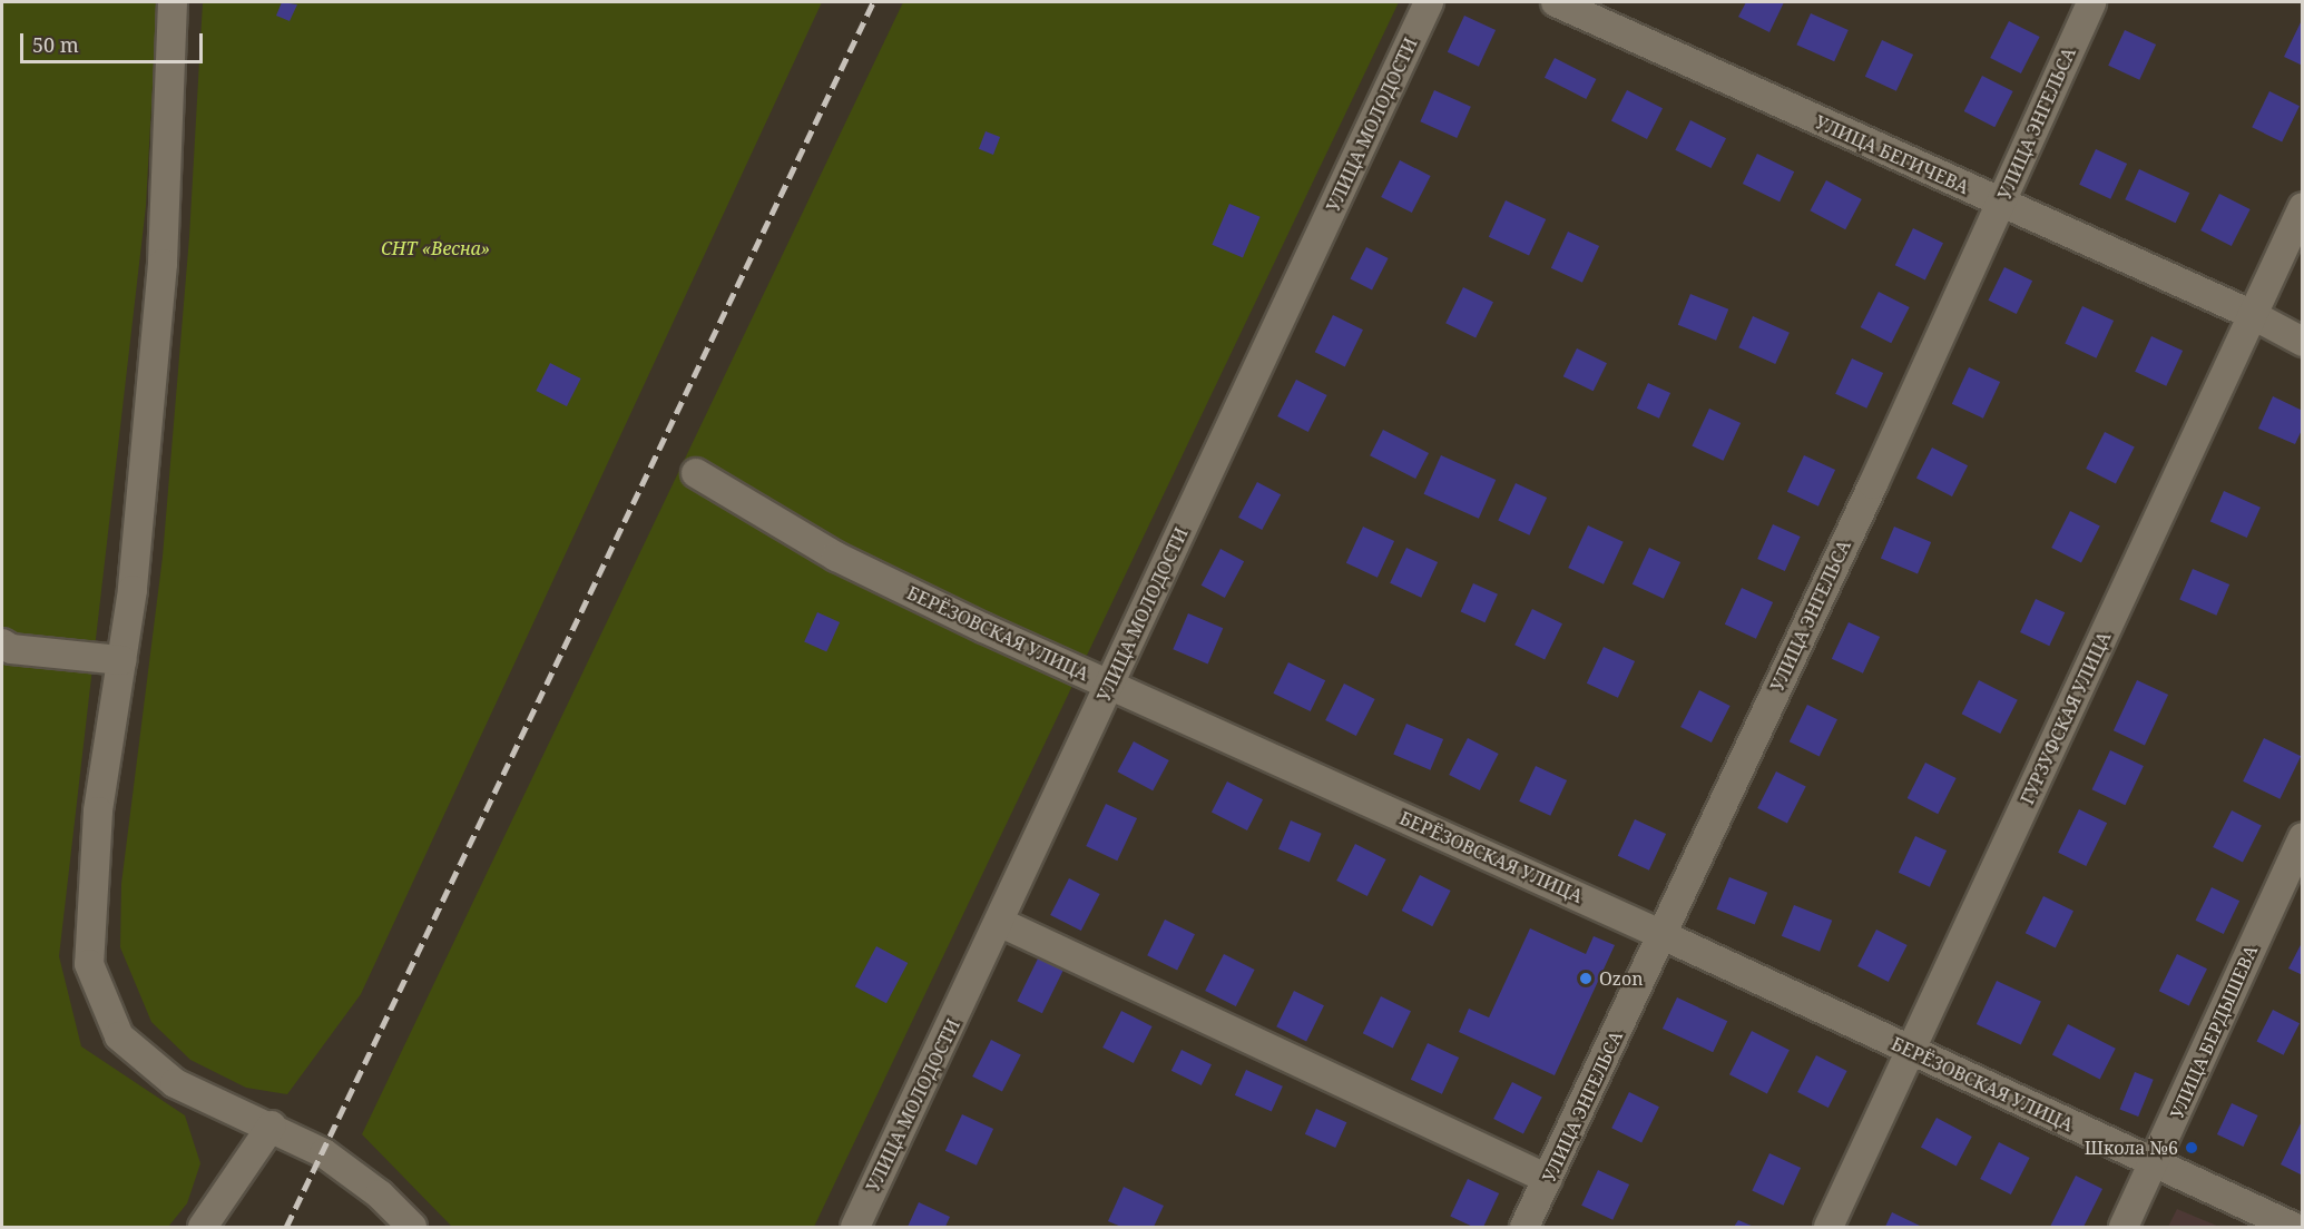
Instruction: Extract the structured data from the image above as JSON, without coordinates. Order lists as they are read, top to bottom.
{
  "streets": {
    "street": [
      "УЛИЦА ЭНГЕЛЬСА",
      "УЛИЦА МОЛОДОСТИ",
      "УЛИЦА БЕГИЧЕВА",
      "БЕРЁЗОВСКАЯ УЛИЦА",
      "ГУРЗУФСКАЯ УЛИЦА",
      "УЛИЦА БЕРДЫШЕВА"
    ]
  },
  "crossings": [
    ["УЛИЦА ЭНГЕЛЬСА", "УЛИЦА БЕГИЧЕВА"],
    ["УЛИЦА ЭНГЕЛЬСА", "БЕРЁЗОВСКАЯ УЛИЦА"],
    ["УЛИЦА МОЛОДОСТИ", "БЕРЁЗОВСКАЯ УЛИЦА"],
    ["УЛИЦА БЕГИЧЕВА", "ГУРЗУФСКАЯ УЛИЦА"],
    ["БЕРЁЗОВСКАЯ УЛИЦА", "ГУРЗУФСКАЯ УЛИЦА"],
    ["БЕРЁЗОВСКАЯ УЛИЦА", "УЛИЦА БЕРДЫШЕВА"]
  ],
  "parks": ["СНТ «Весна»"],
  "places": ["Ozon", "Школа №6"],
  "scale_bar": "50 m"
}
